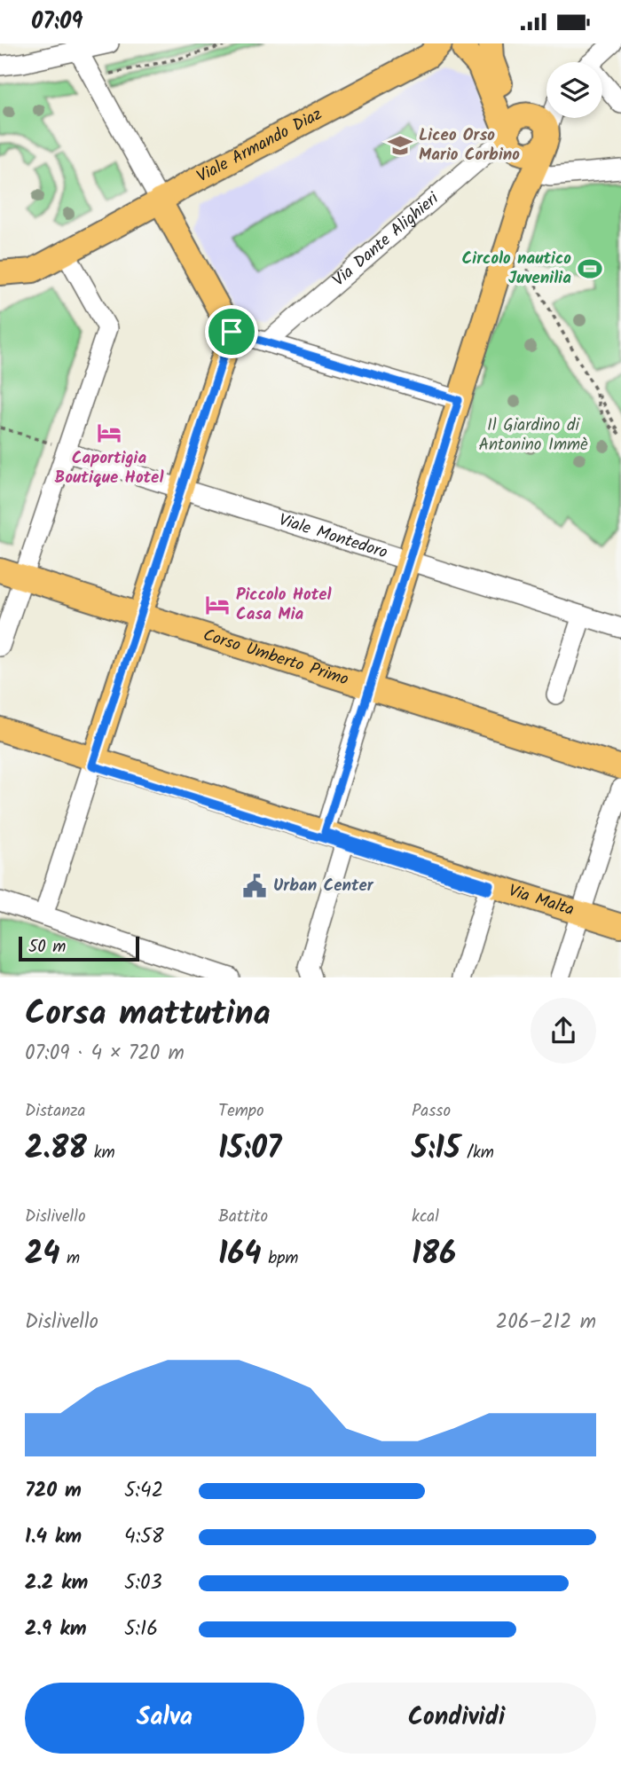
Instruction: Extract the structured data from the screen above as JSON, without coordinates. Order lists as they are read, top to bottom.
{
  "streets": {
    "main road": ["Viale Armando Diaz", "Corso Umberto Primo", "Via Malta"],
    "street": ["Via Dante Alighieri", "Viale Montedoro"]
  },
  "parks": ["Il Giardino di Antonino Immè"],
  "places": {
    "school or university": ["Liceo Orso Mario Corbino"],
    "sports": ["Circolo nautico Juvenilia"],
    "hotel": ["Caportigia Boutique Hotel", "Piccolo Hotel Casa Mia"],
    "public building": ["Urban Center"]
  },
  "scale_bar": "50 m",
  "page": {
    "status": "07:09",
    "scale": "50 m",
    "heading": ["Corsa mattutina", "07:09 · 4 × 720 m"],
    "stats": [
      ["Distanza", "2.88 km"],
      ["Tempo", "15:07"],
      ["Passo", "5:15 /km"],
      ["Dislivello", "24 m"],
      ["Battito", "164 bpm"],
      ["kcal", "186"]
    ],
    "chart": ["Dislivello", "206–212 m"],
    "list": [
      {
        "name": "720 m",
        "note": "5:42"
      },
      {
        "name": "1.4 km",
        "note": "4:58"
      },
      {
        "name": "2.2 km",
        "note": "5:03"
      },
      {
        "name": "2.9 km",
        "note": "5:16"
      }
    ],
    "buttons": ["Salva", "Condividi"]
  }
}
